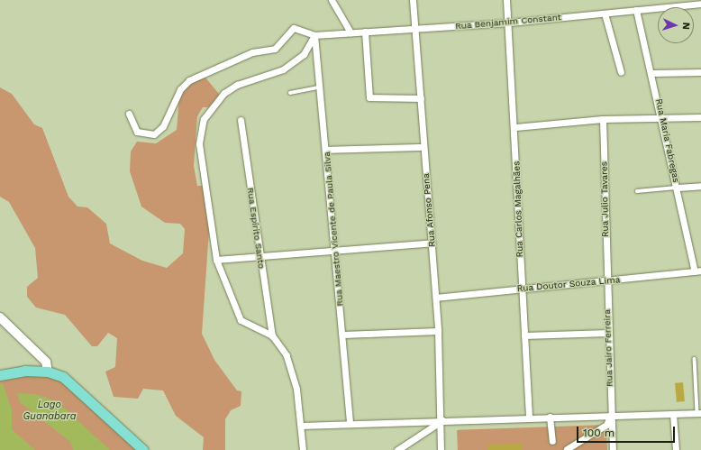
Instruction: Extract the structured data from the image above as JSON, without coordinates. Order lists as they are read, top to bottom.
{
  "streets": {
    "street": [
      "Rua Benjamim Constant",
      "Rua Maria Fabregas",
      "Rua Julio Tavares",
      "Rua Carlos Magalhães",
      "Rua Afonso Pena",
      "Rua Espírito Santo",
      "Rua Maestro Vicente de Paula Silva",
      "Rua Doutor Souza Lima",
      "Rua Jairo Ferreira"
    ]
  },
  "crossings": [
    ["Rua Benjamim Constant", "Rua Maria Fabregas"],
    ["Rua Benjamim Constant", "Rua Carlos Magalhães"],
    ["Rua Benjamim Constant", "Rua Afonso Pena"],
    ["Rua Benjamim Constant", "Rua Maestro Vicente de Paula Silva"],
    ["Rua Maria Fabregas", "Rua Doutor Souza Lima"],
    ["Rua Julio Tavares", "Rua Doutor Souza Lima"],
    ["Rua Julio Tavares", "Rua Jairo Ferreira"],
    ["Rua Carlos Magalhães", "Rua Doutor Souza Lima"],
    ["Rua Afonso Pena", "Rua Doutor Souza Lima"],
    ["Rua Doutor Souza Lima", "Rua Jairo Ferreira"]
  ],
  "water": ["Lago Guanabara"],
  "scale_bar": "100 m",
  "north": "right"
}
